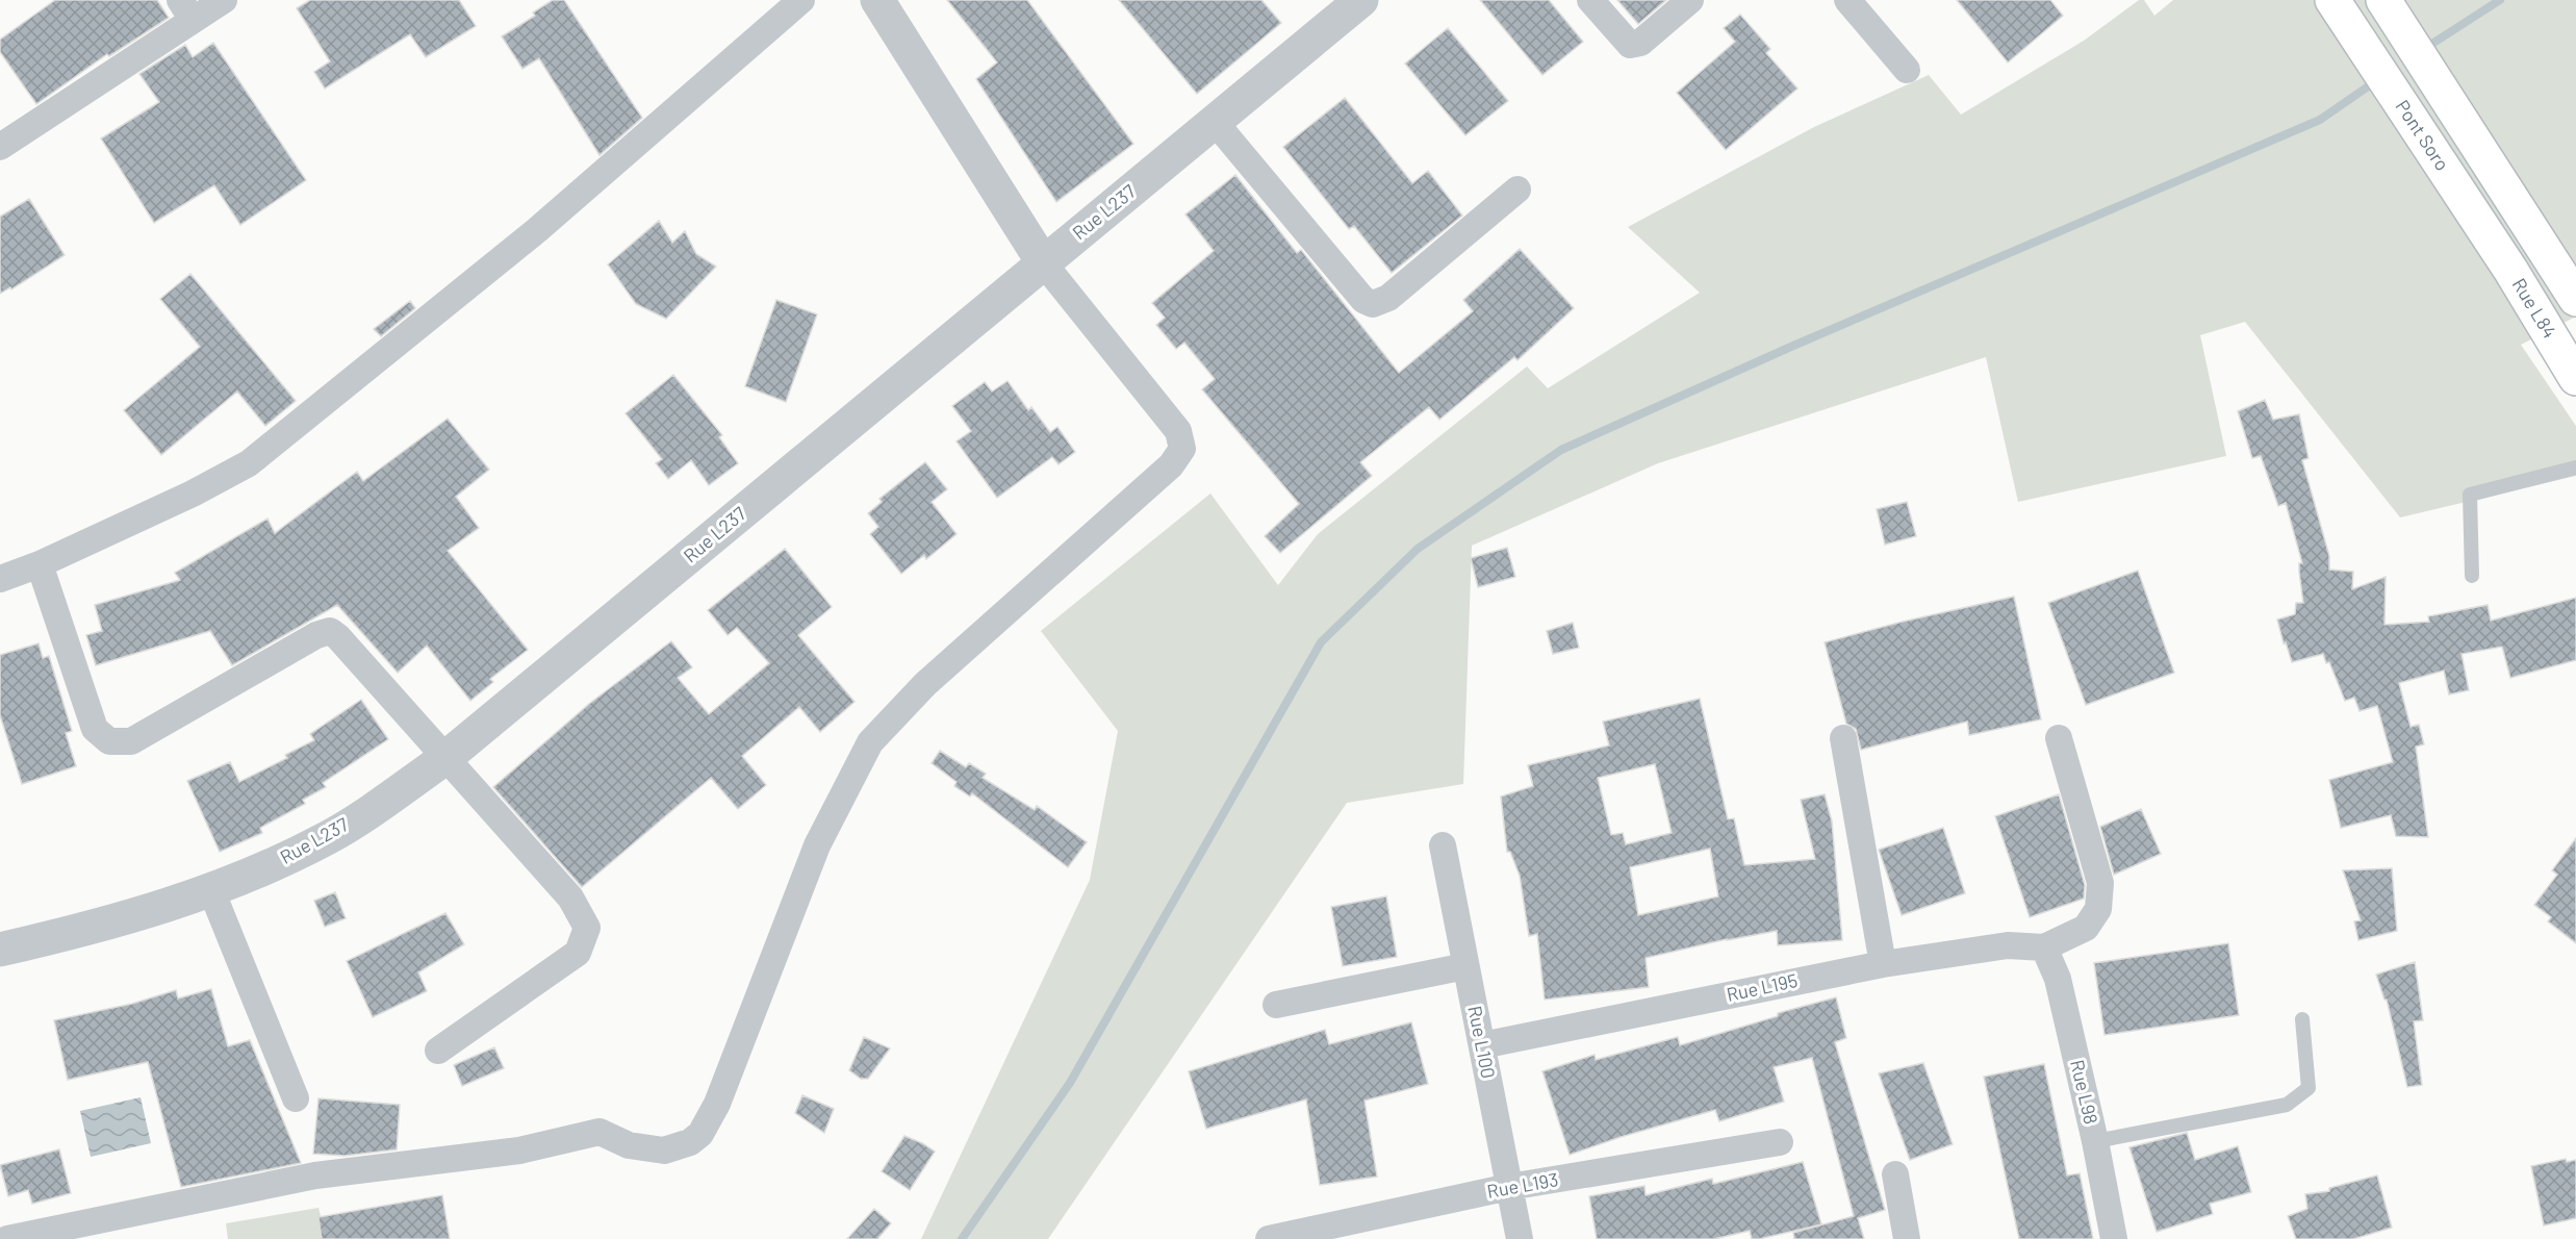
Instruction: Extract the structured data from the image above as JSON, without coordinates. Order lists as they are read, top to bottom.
{
  "streets": {
    "main road": ["Pont Soro", "Rue L84"],
    "street": [
      "Rue L237",
      "Rue L195",
      "Rue L100",
      "Rue L98",
      "Rue L193"
    ]
  },
  "crossings": [
    ["Pont Soro", "Rue L84"],
    ["Rue L195", "Rue L100"],
    ["Rue L195", "Rue L98"],
    ["Rue L100", "Rue L193"]
  ]
}
